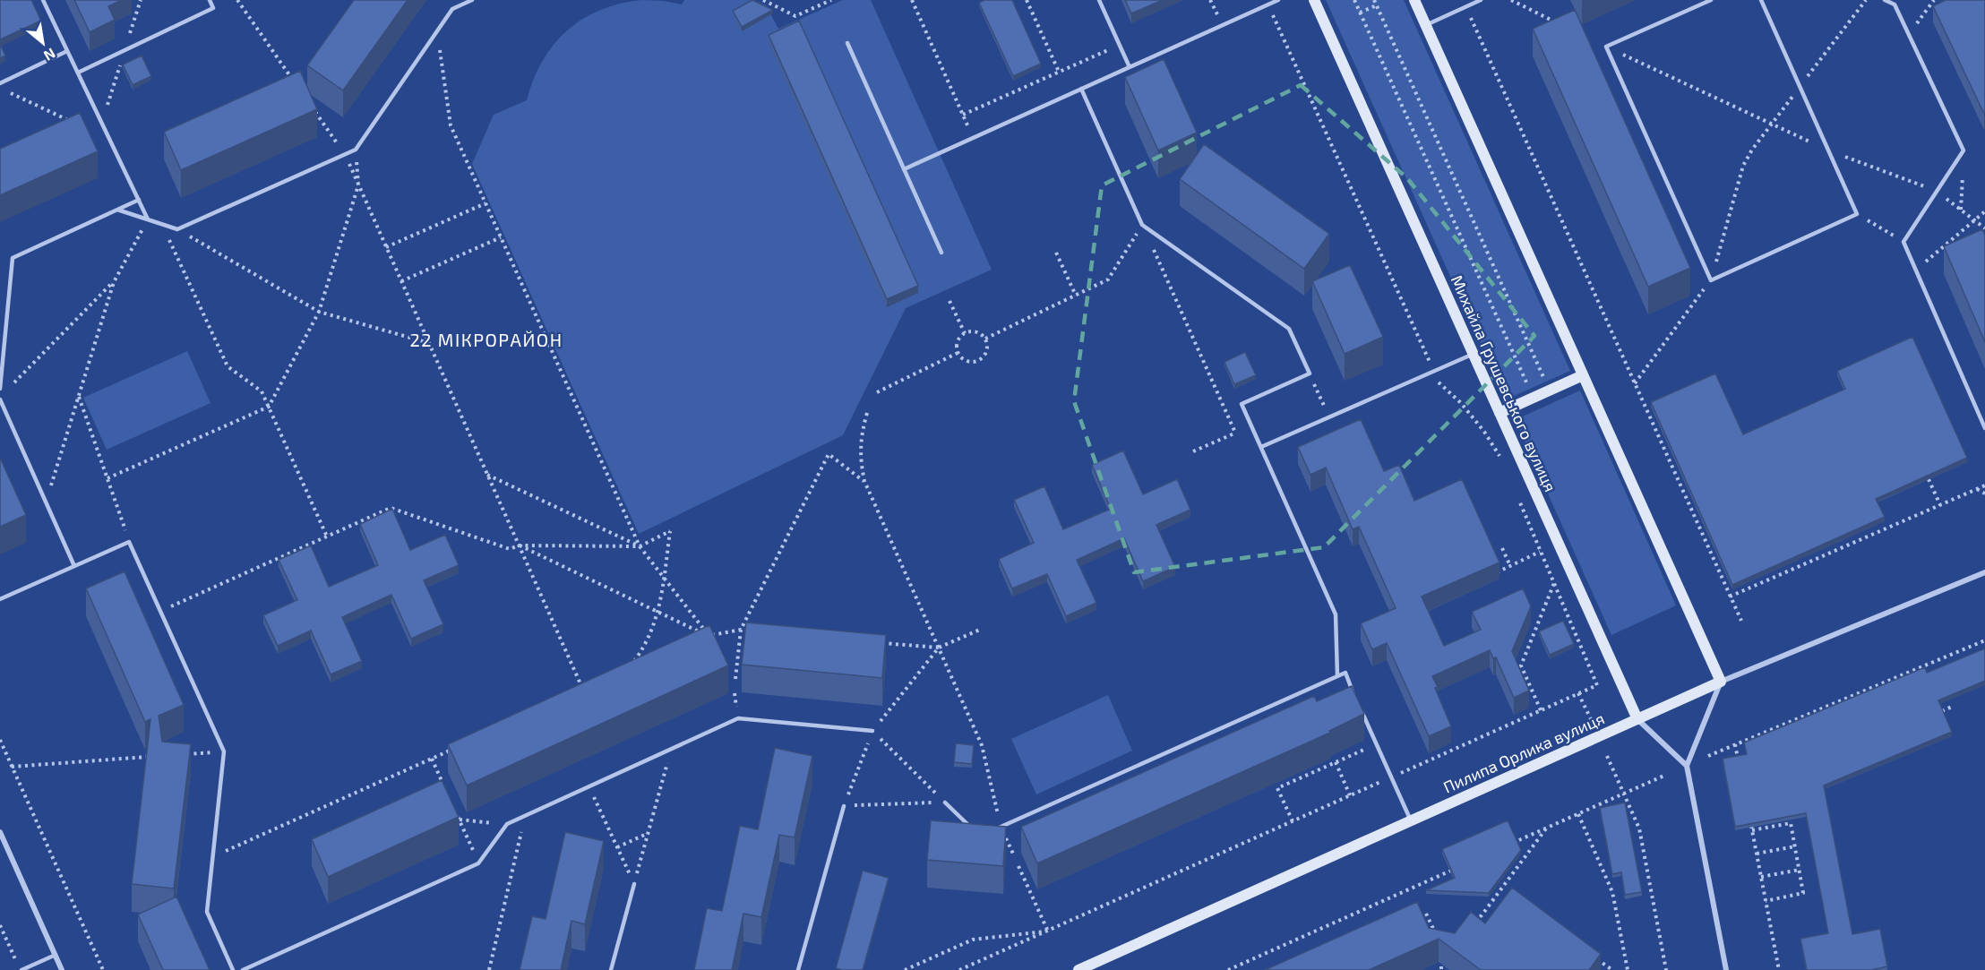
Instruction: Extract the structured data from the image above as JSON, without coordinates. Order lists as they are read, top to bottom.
{
  "streets": {
    "street": ["Михайла Грушевського вулиця", "Пилипа Орлика вулиця"]
  },
  "crossings": [
    ["Михайла Грушевського вулиця", "Пилипа Орлика вулиця"]
  ],
  "districts": ["22 МІКРОРАЙОН"],
  "north": "bottom right"
}
